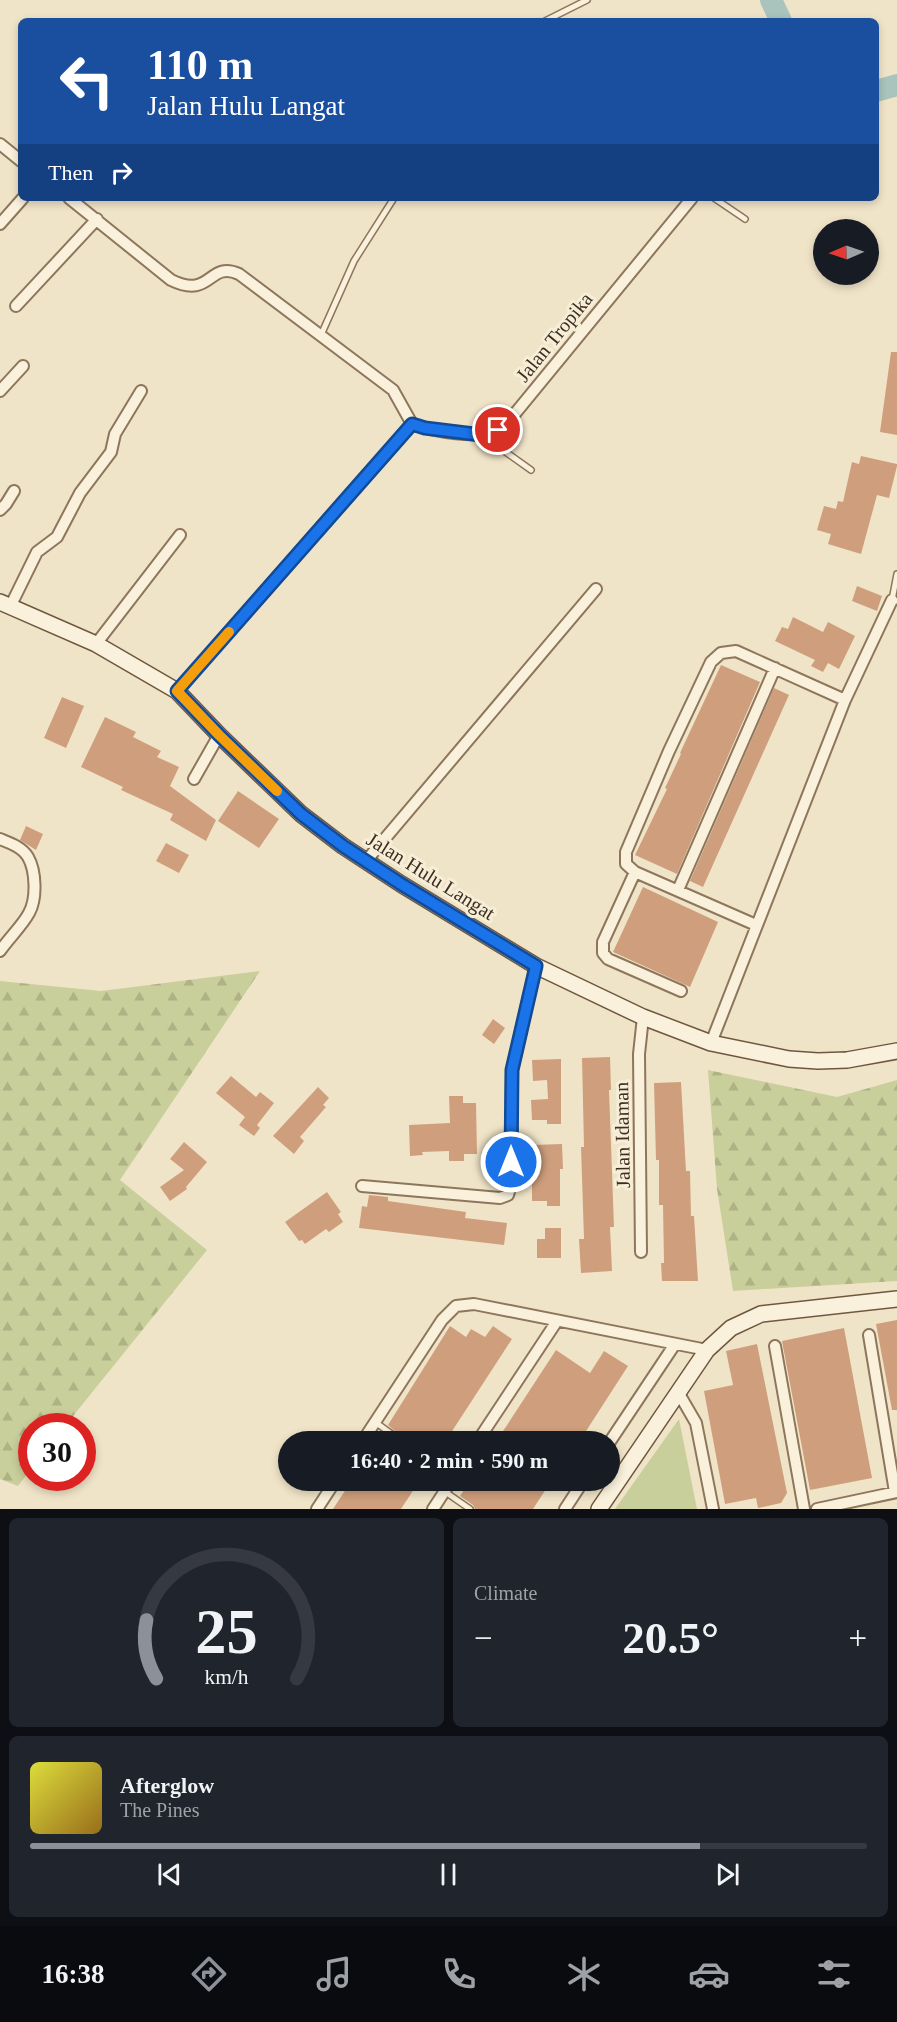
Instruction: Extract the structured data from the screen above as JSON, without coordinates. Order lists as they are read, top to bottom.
{
  "streets": {
    "main road": ["Jalan Hulu Langat"],
    "street": ["Jalan Tropika", "Jalan Idaman"]
  },
  "crossings": [
    ["Jalan Hulu Langat", "Jalan Idaman"]
  ],
  "north": "left",
  "page": {
    "turn": ["110 m", "Jalan Hulu Langat"],
    "then": "Then",
    "limit": "30",
    "trip": "16:40 · 2 min · 590 m",
    "tile": "Climate",
    "heat": ["−", "20.5°", "+"],
    "song": ["Afterglow", "The Pines"],
    "tabs": "16:38",
    "gauge": ["25", "km/h"]
  }
}
